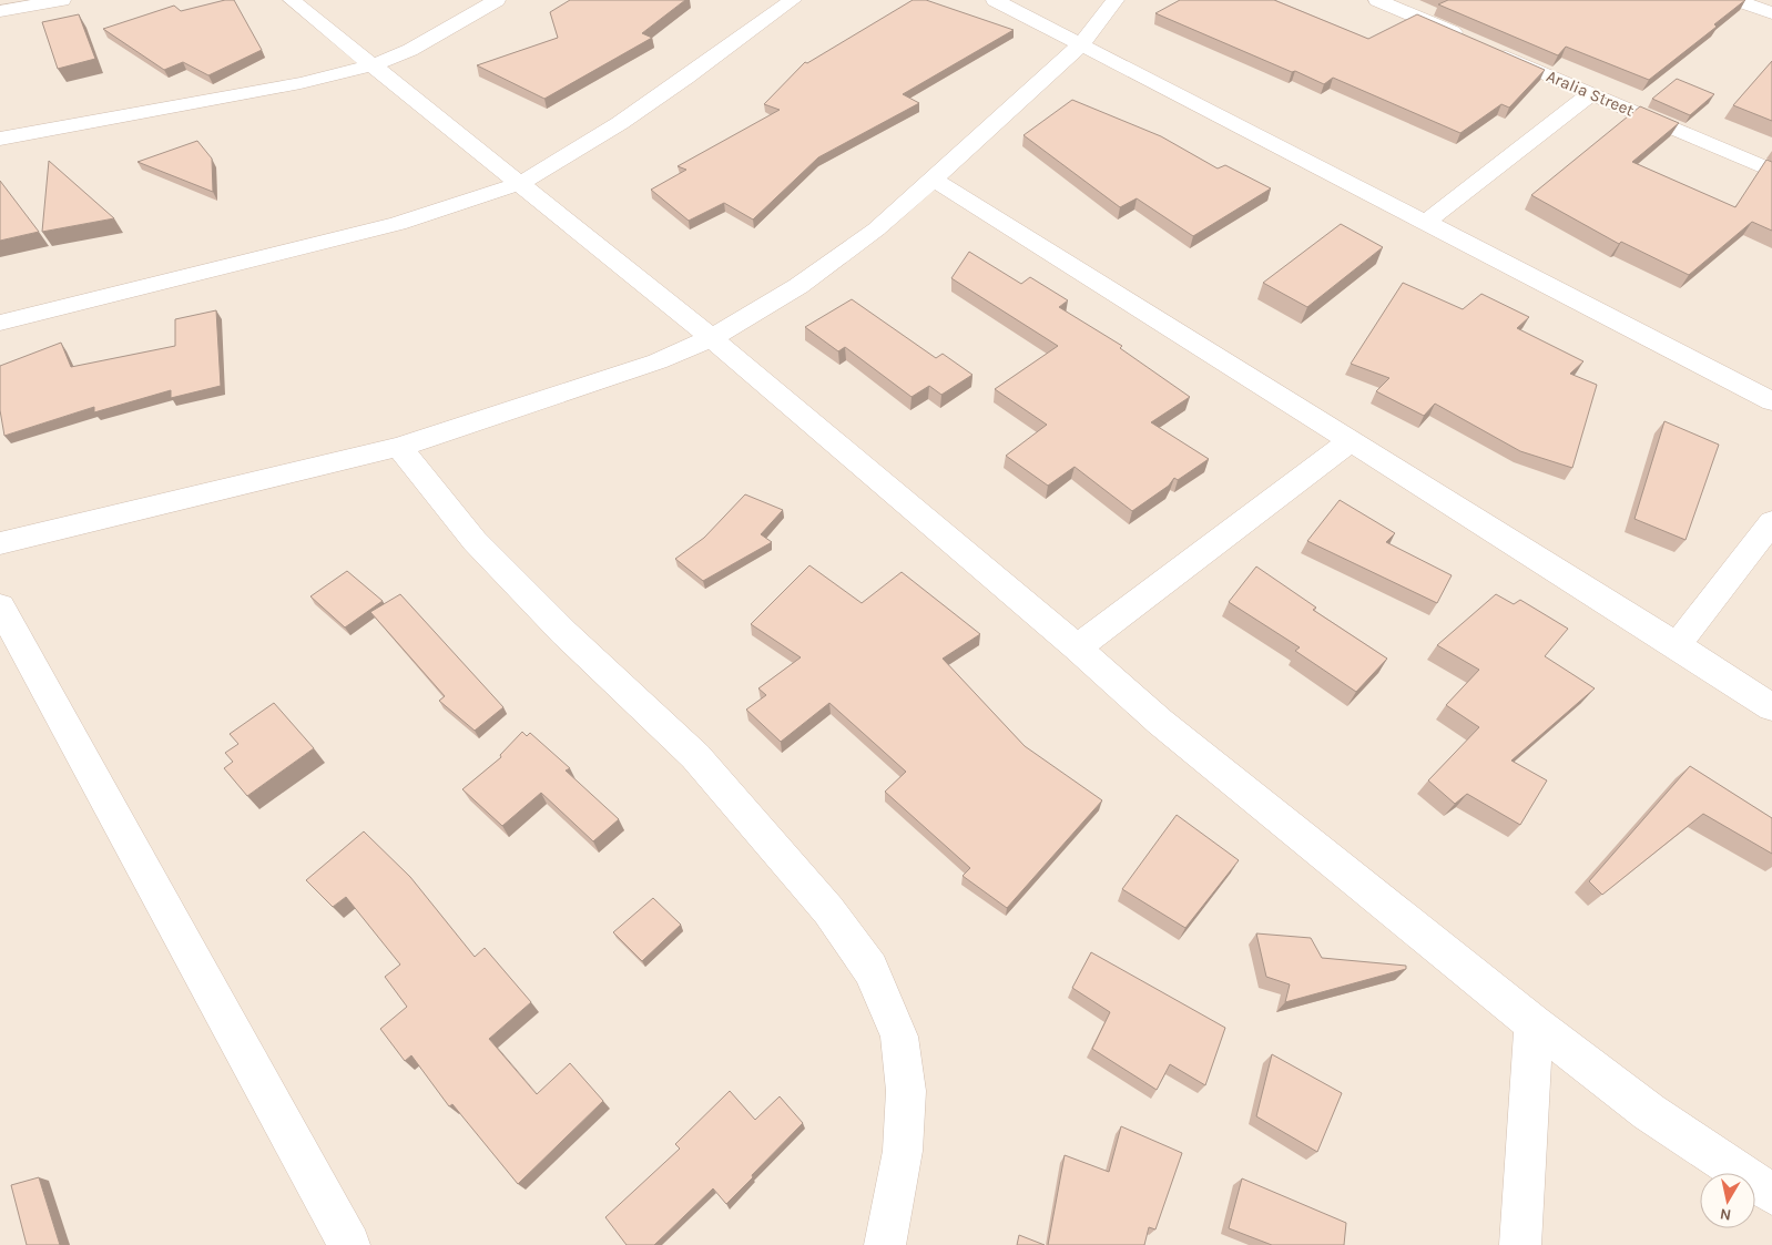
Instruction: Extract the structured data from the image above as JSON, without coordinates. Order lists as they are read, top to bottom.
{
  "streets": {
    "street": ["Aralia Street"]
  },
  "north": "bottom"
}
